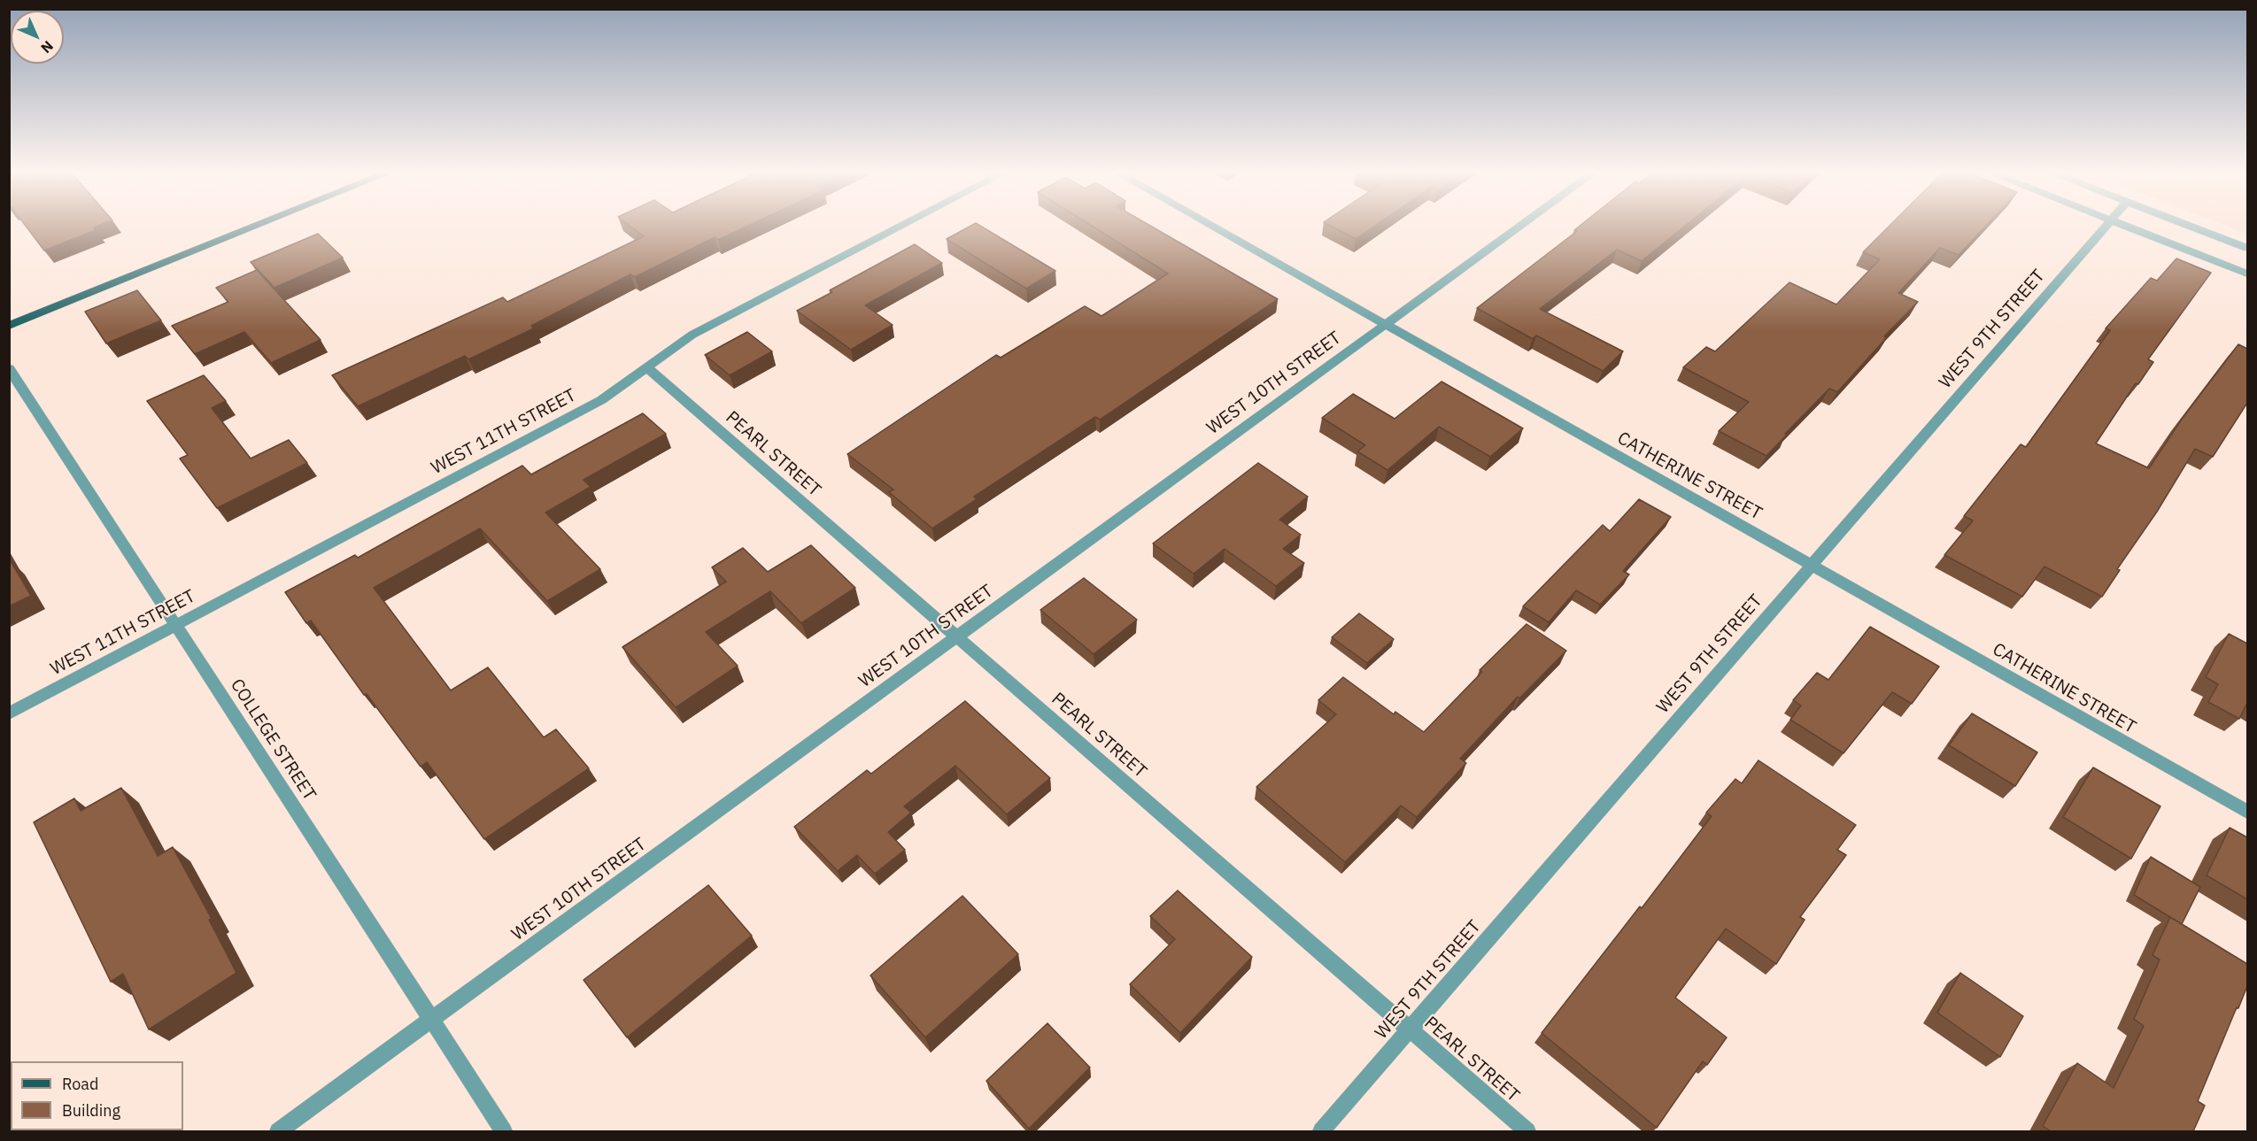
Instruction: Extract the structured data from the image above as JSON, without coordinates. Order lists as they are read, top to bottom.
{
  "streets": {
    "street": [
      "WEST 9TH STREET",
      "WEST 10TH STREET",
      "WEST 11TH STREET",
      "PEARL STREET",
      "CATHERINE STREET",
      "COLLEGE STREET"
    ]
  },
  "crossings": [
    ["WEST 9TH STREET", "PEARL STREET"],
    ["WEST 9TH STREET", "CATHERINE STREET"],
    ["WEST 10TH STREET", "PEARL STREET"],
    ["WEST 10TH STREET", "CATHERINE STREET"],
    ["WEST 10TH STREET", "COLLEGE STREET"],
    ["WEST 11TH STREET", "PEARL STREET"],
    ["WEST 11TH STREET", "COLLEGE STREET"]
  ],
  "legend": ["Road", "Building"],
  "north": "bottom right"
}
